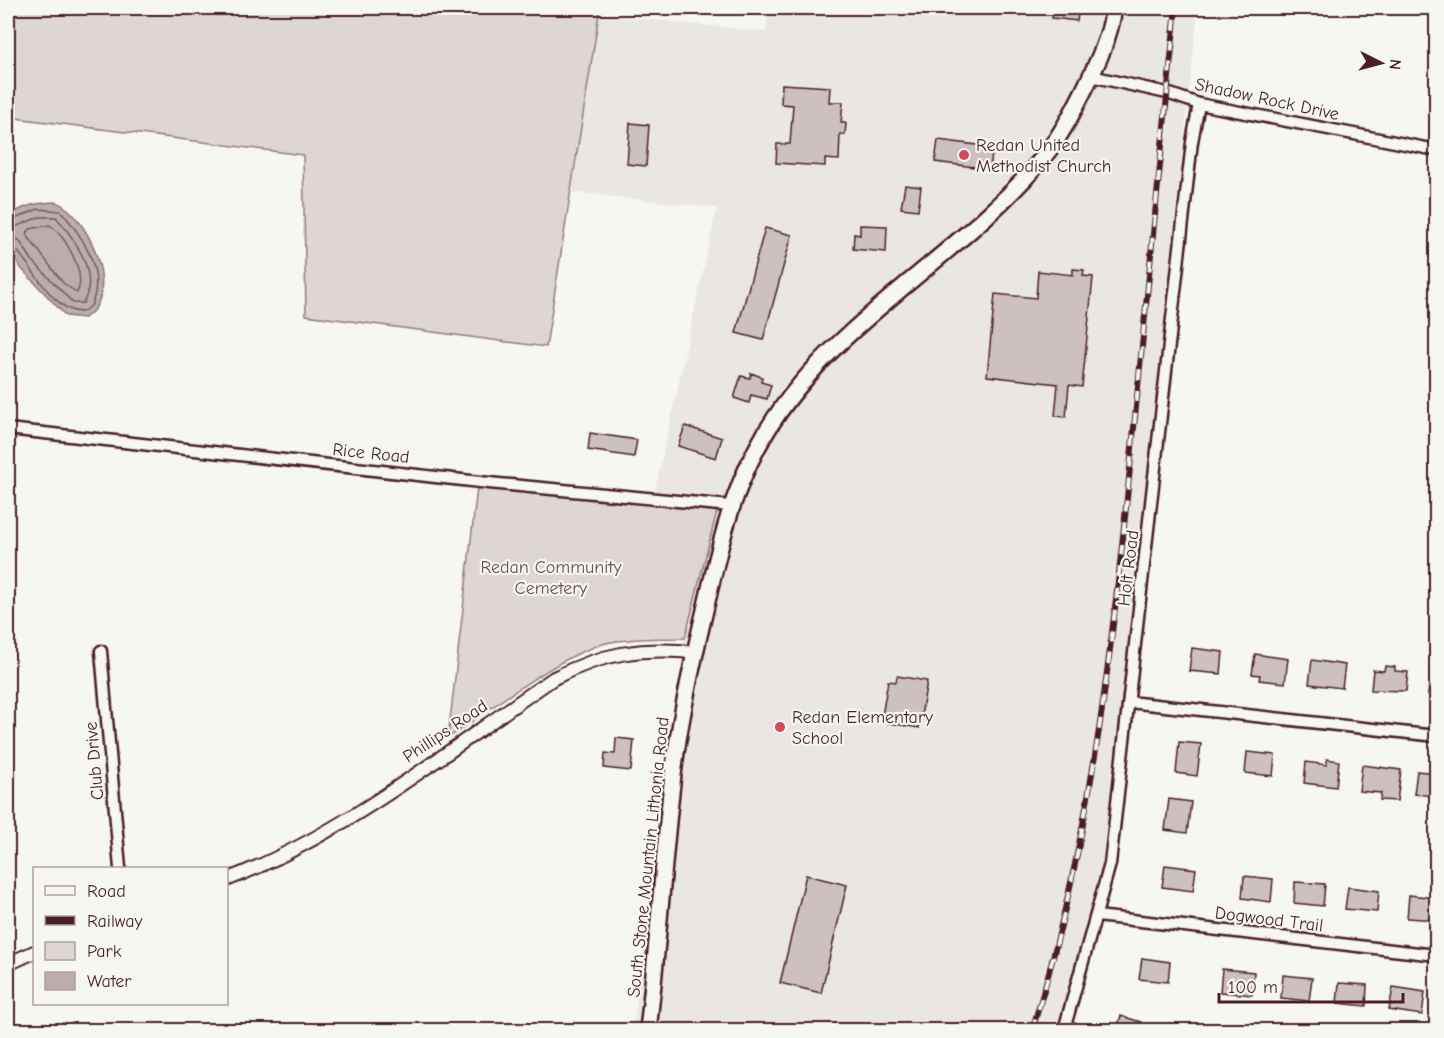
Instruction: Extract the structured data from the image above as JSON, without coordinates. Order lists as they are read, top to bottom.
{
  "streets": {
    "main road": ["South Stone Mountain Lithonia Road"],
    "street": [
      "Shadow Rock Drive",
      "Rice Road",
      "Holt Road",
      "Phillips Road",
      "Club Drive",
      "Dogwood Trail"
    ]
  },
  "crossings": [
    ["Shadow Rock Drive", "Holt Road"],
    ["Shadow Rock Drive", "South Stone Mountain Lithonia Road"],
    ["Rice Road", "South Stone Mountain Lithonia Road"],
    ["Holt Road", "Dogwood Trail"],
    ["Phillips Road", "South Stone Mountain Lithonia Road"]
  ],
  "parks": ["Redan Community Cemetery"],
  "places": ["Redan United Methodist Church", "Redan Elementary School"],
  "legend": [
    "Road",
    "Railway",
    "Park",
    "Water"
  ],
  "scale_bar": "100 m",
  "north": "right"
}
